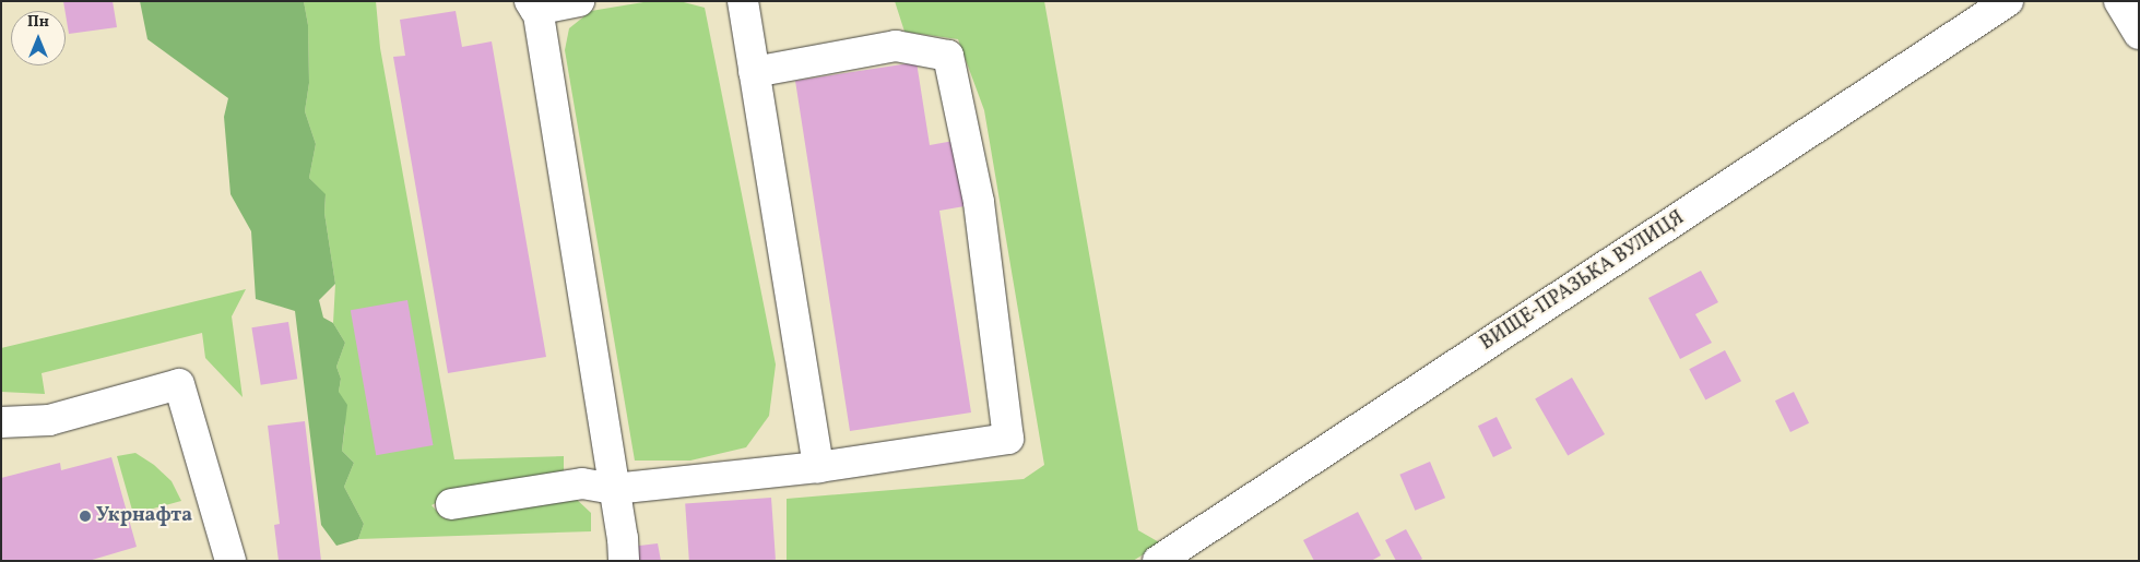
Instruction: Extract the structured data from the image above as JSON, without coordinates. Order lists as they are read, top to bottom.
{
  "streets": {
    "street": ["ВИЩЕ-ПРАЗЬКА ВУЛИЦЯ"]
  },
  "places": ["Укрнафта"],
  "north": "top"
}
